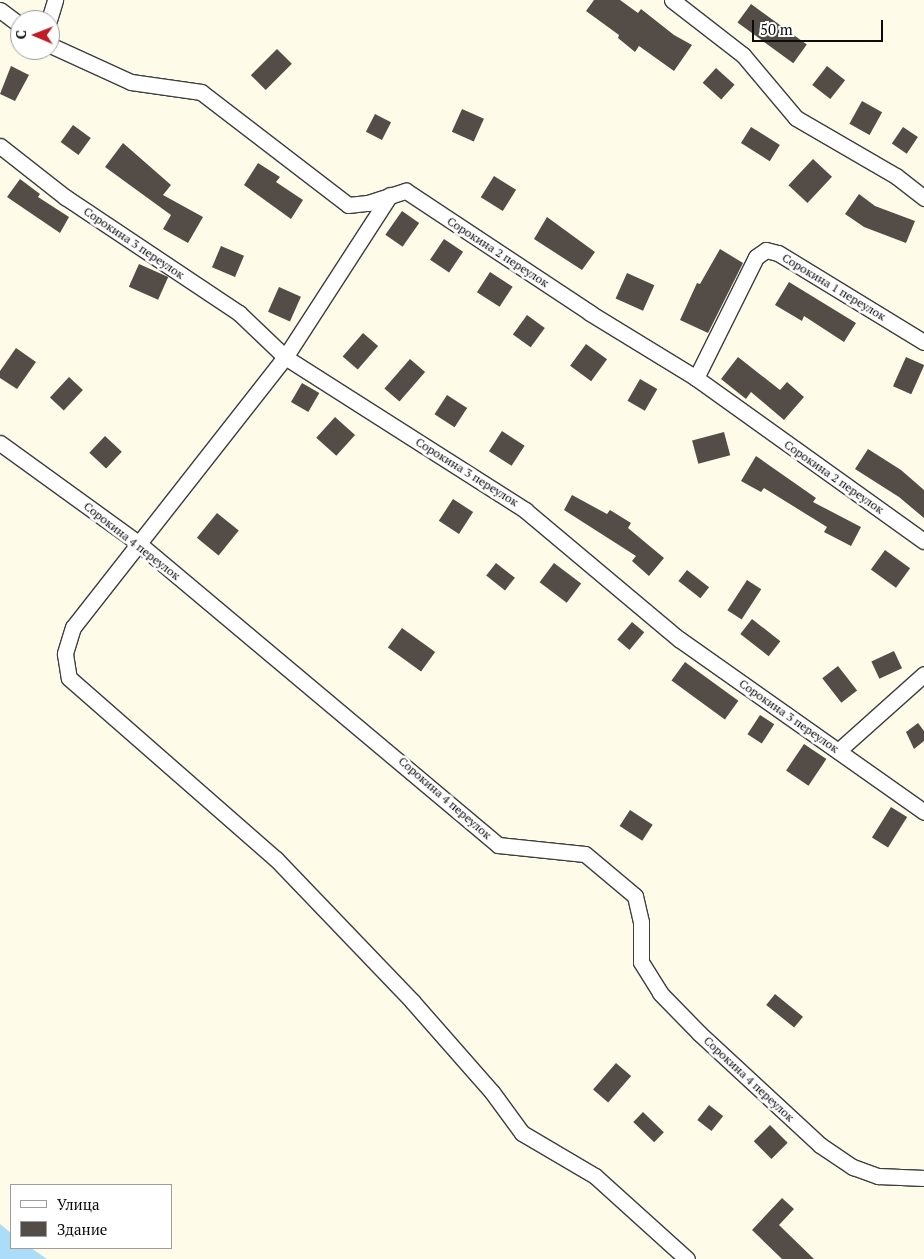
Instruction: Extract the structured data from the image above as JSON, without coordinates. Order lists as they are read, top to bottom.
{
  "streets": {
    "street": [
      "Сорокина 3 переулок",
      "Сорокина 2 переулок",
      "Сорокина 1 переулок",
      "Сорокина 4 переулок"
    ]
  },
  "crossings": [
    ["Сорокина 2 переулок", "Сорокина 1 переулок"]
  ],
  "legend": ["Улица", "Здание"],
  "scale_bar": "50 m",
  "north": "left"
}
